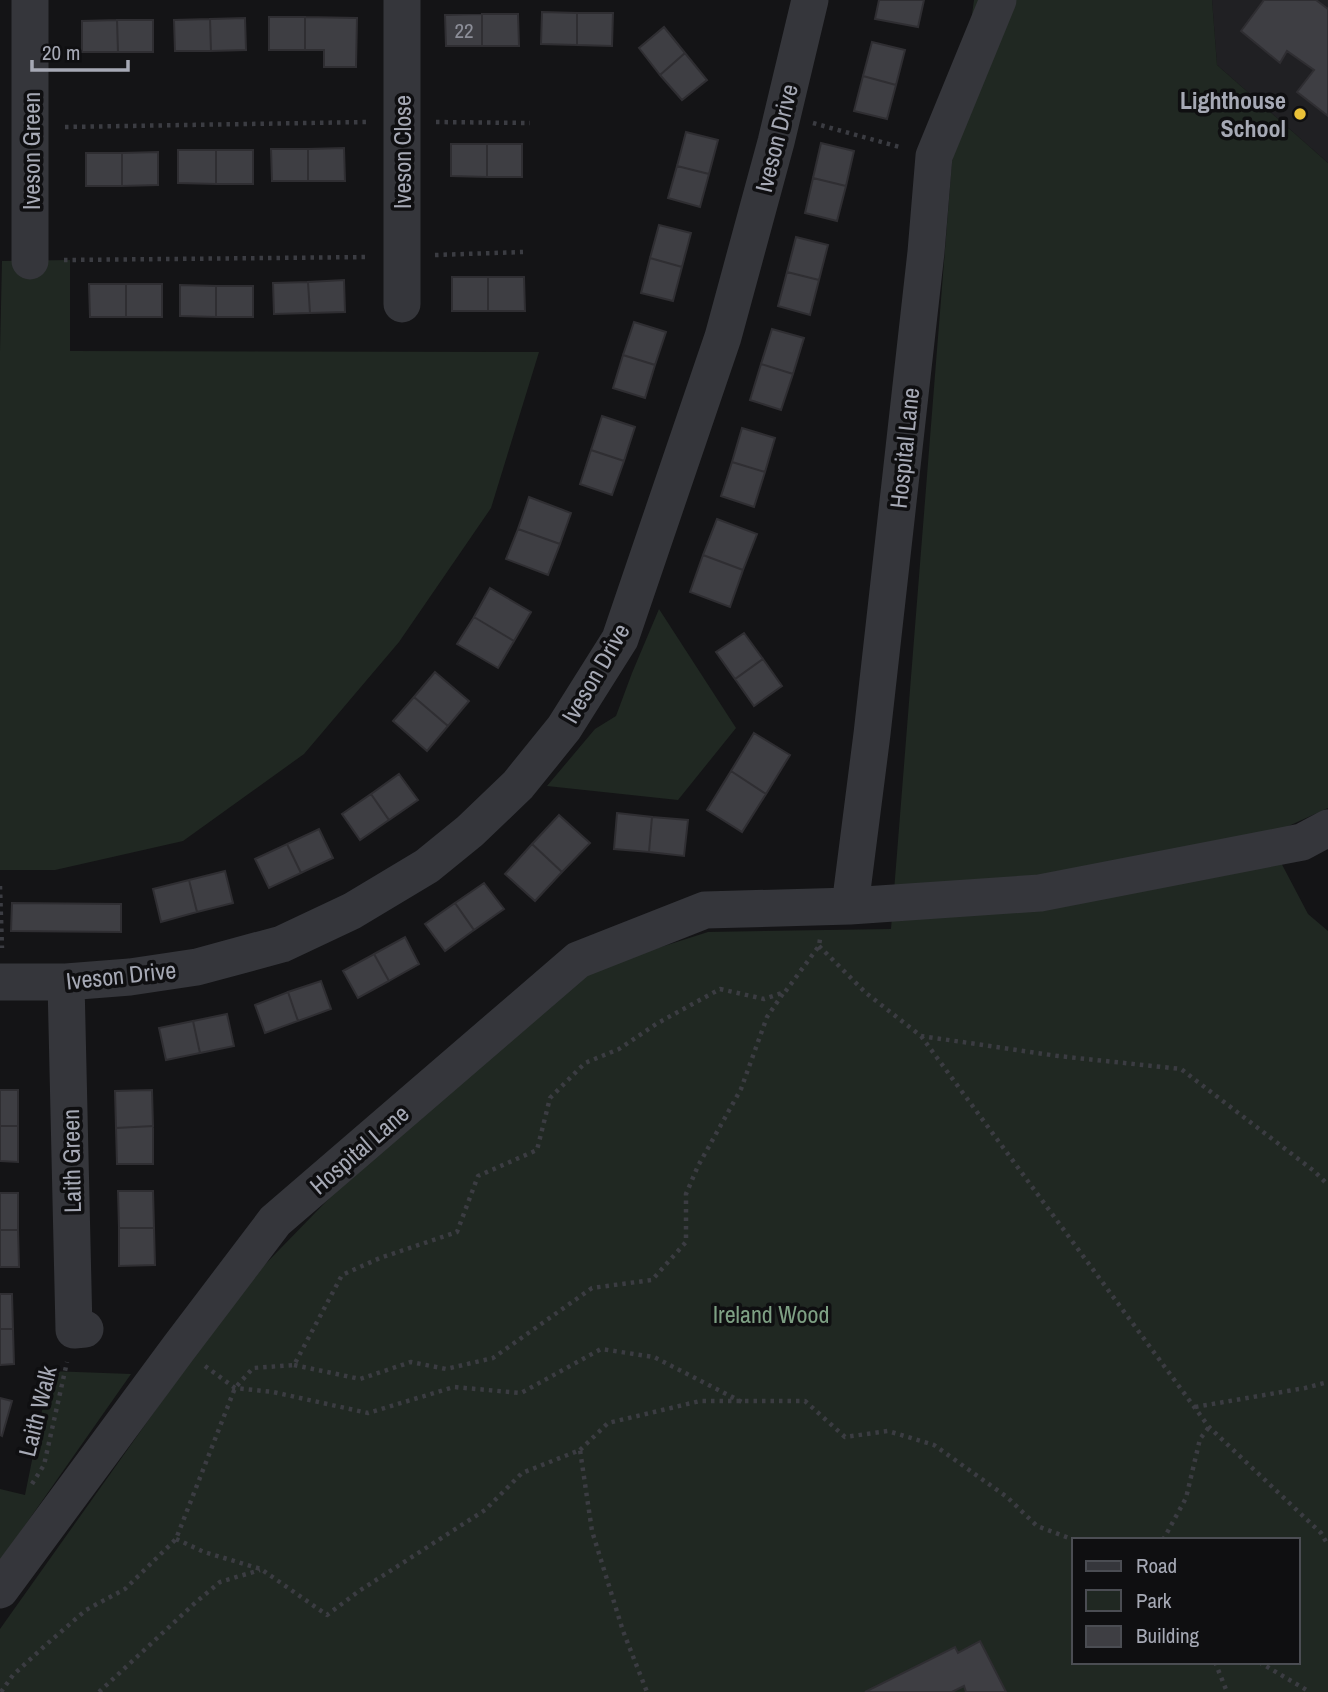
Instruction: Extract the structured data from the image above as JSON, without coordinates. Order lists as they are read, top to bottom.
{
  "streets": {
    "street": [
      "Iveson Drive",
      "Iveson Green",
      "Iveson Close",
      "Hospital Lane",
      "Laith Green"
    ],
    "path": ["Laith Walk"]
  },
  "crossings": [
    ["Iveson Drive", "Laith Green"],
    ["Laith Green", "Laith Walk"]
  ],
  "parks": ["Ireland Wood"],
  "places": ["Lighthouse School"],
  "house_numbers": ["22"],
  "legend": ["Road", "Park", "Building"],
  "scale_bar": "20 m"
}
